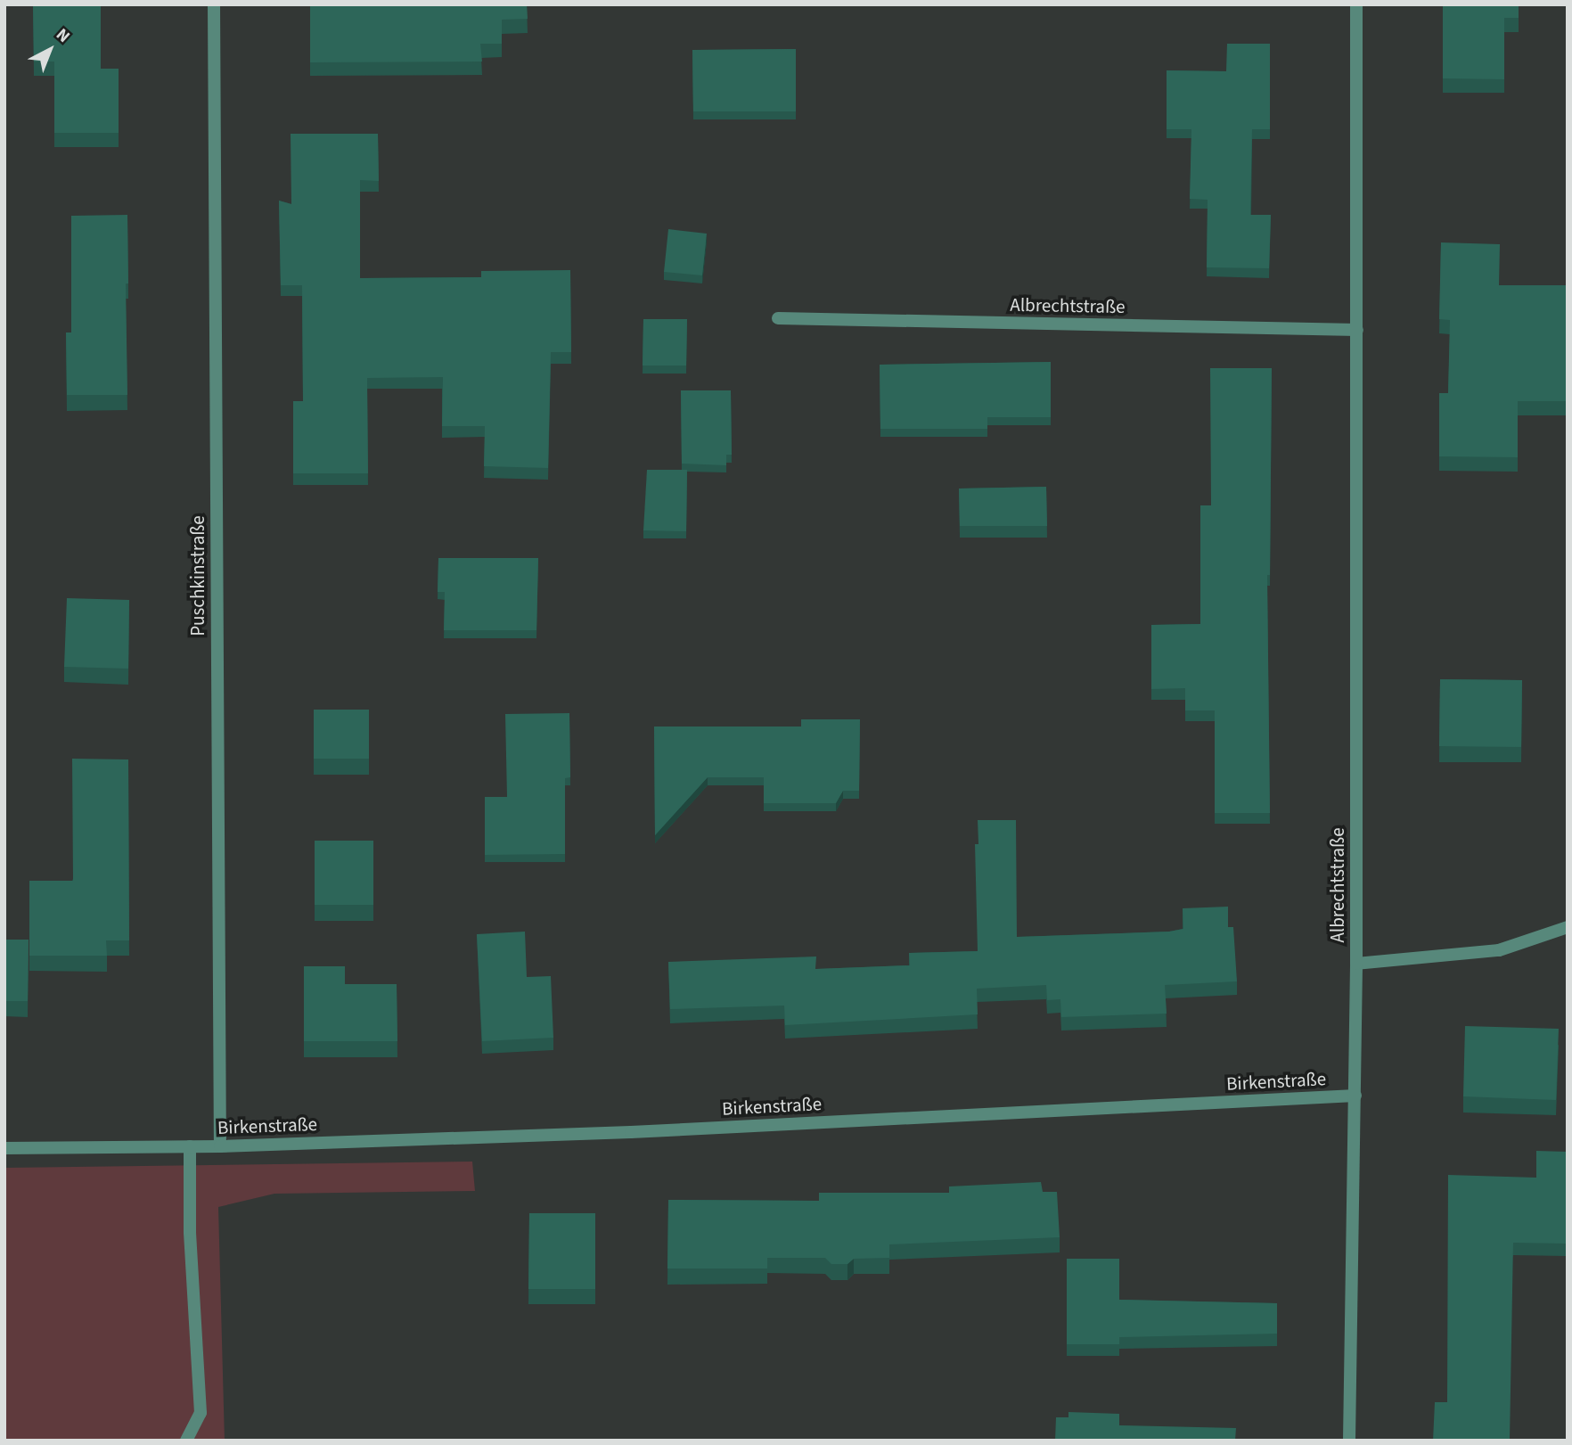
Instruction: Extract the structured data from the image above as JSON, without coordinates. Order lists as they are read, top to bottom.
{
  "streets": {
    "street": ["Albrechtstraße", "Puschkinstraße", "Birkenstraße"]
  },
  "crossings": [
    ["Albrechtstraße", "Birkenstraße"],
    ["Puschkinstraße", "Birkenstraße"]
  ],
  "north": "top right"
}
